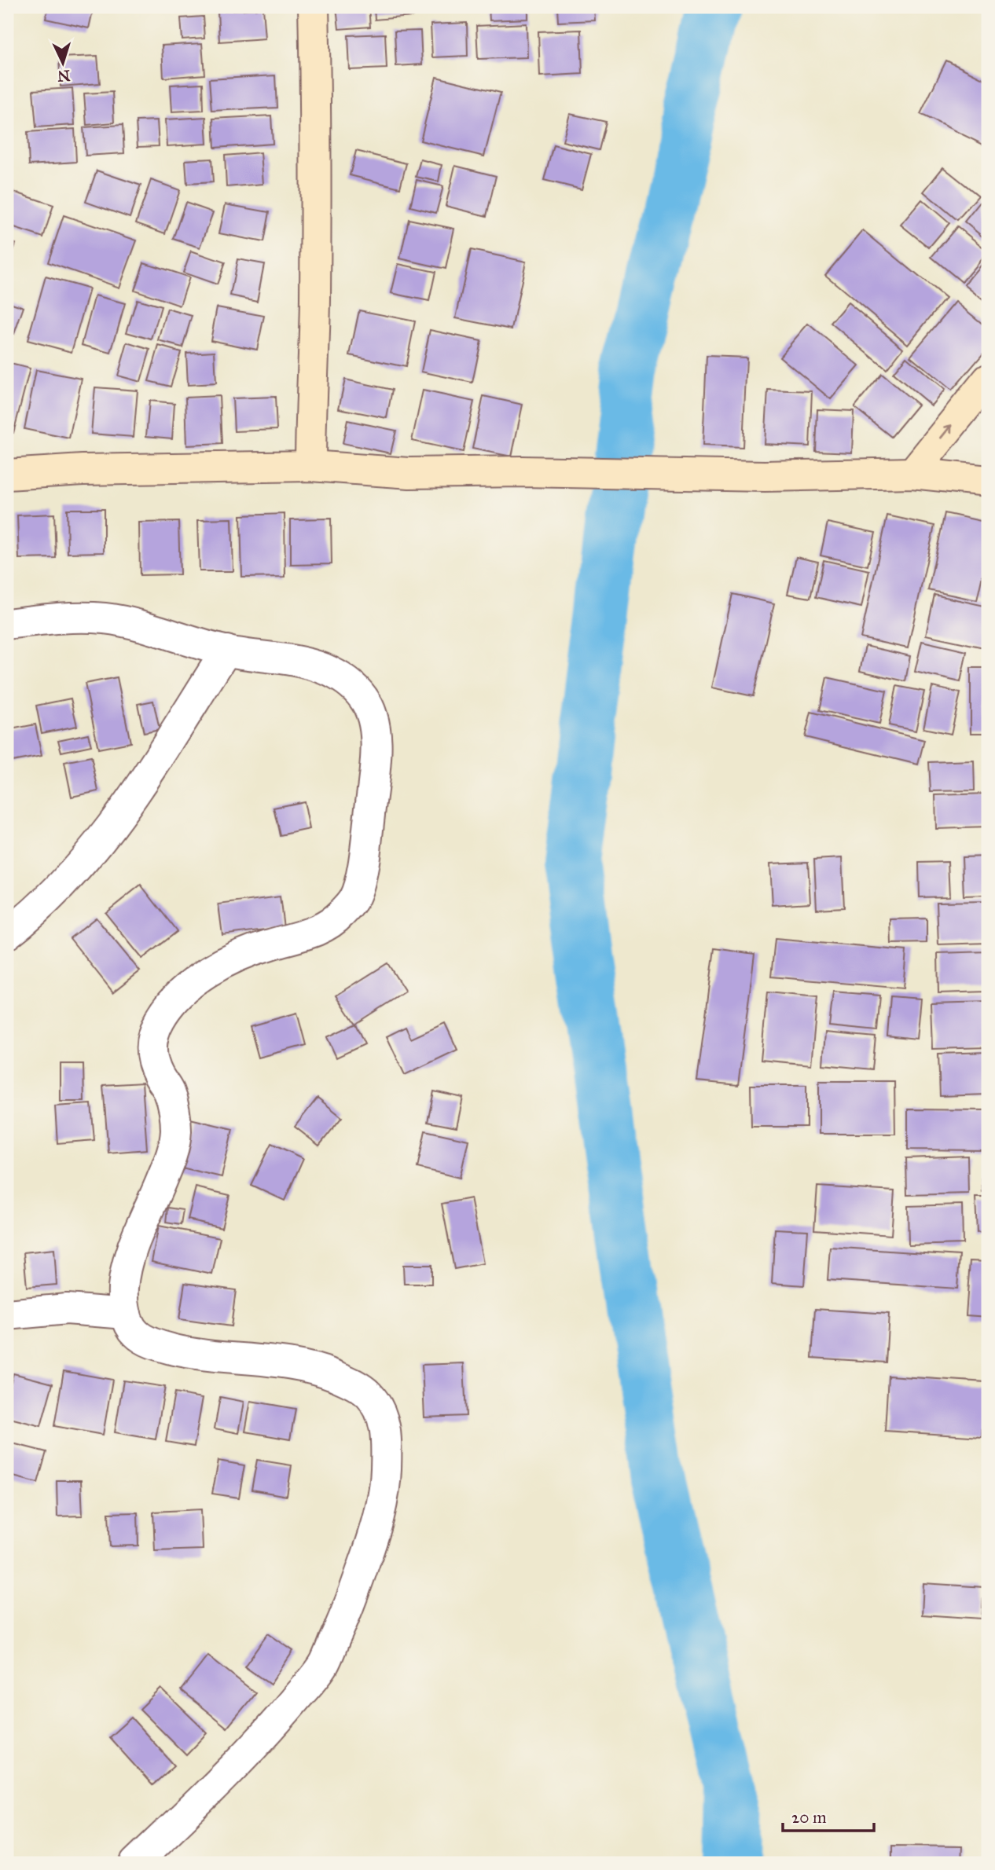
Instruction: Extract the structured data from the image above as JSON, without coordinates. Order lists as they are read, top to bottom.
{
  "scale_bar": "20 m",
  "north": "bottom"
}
